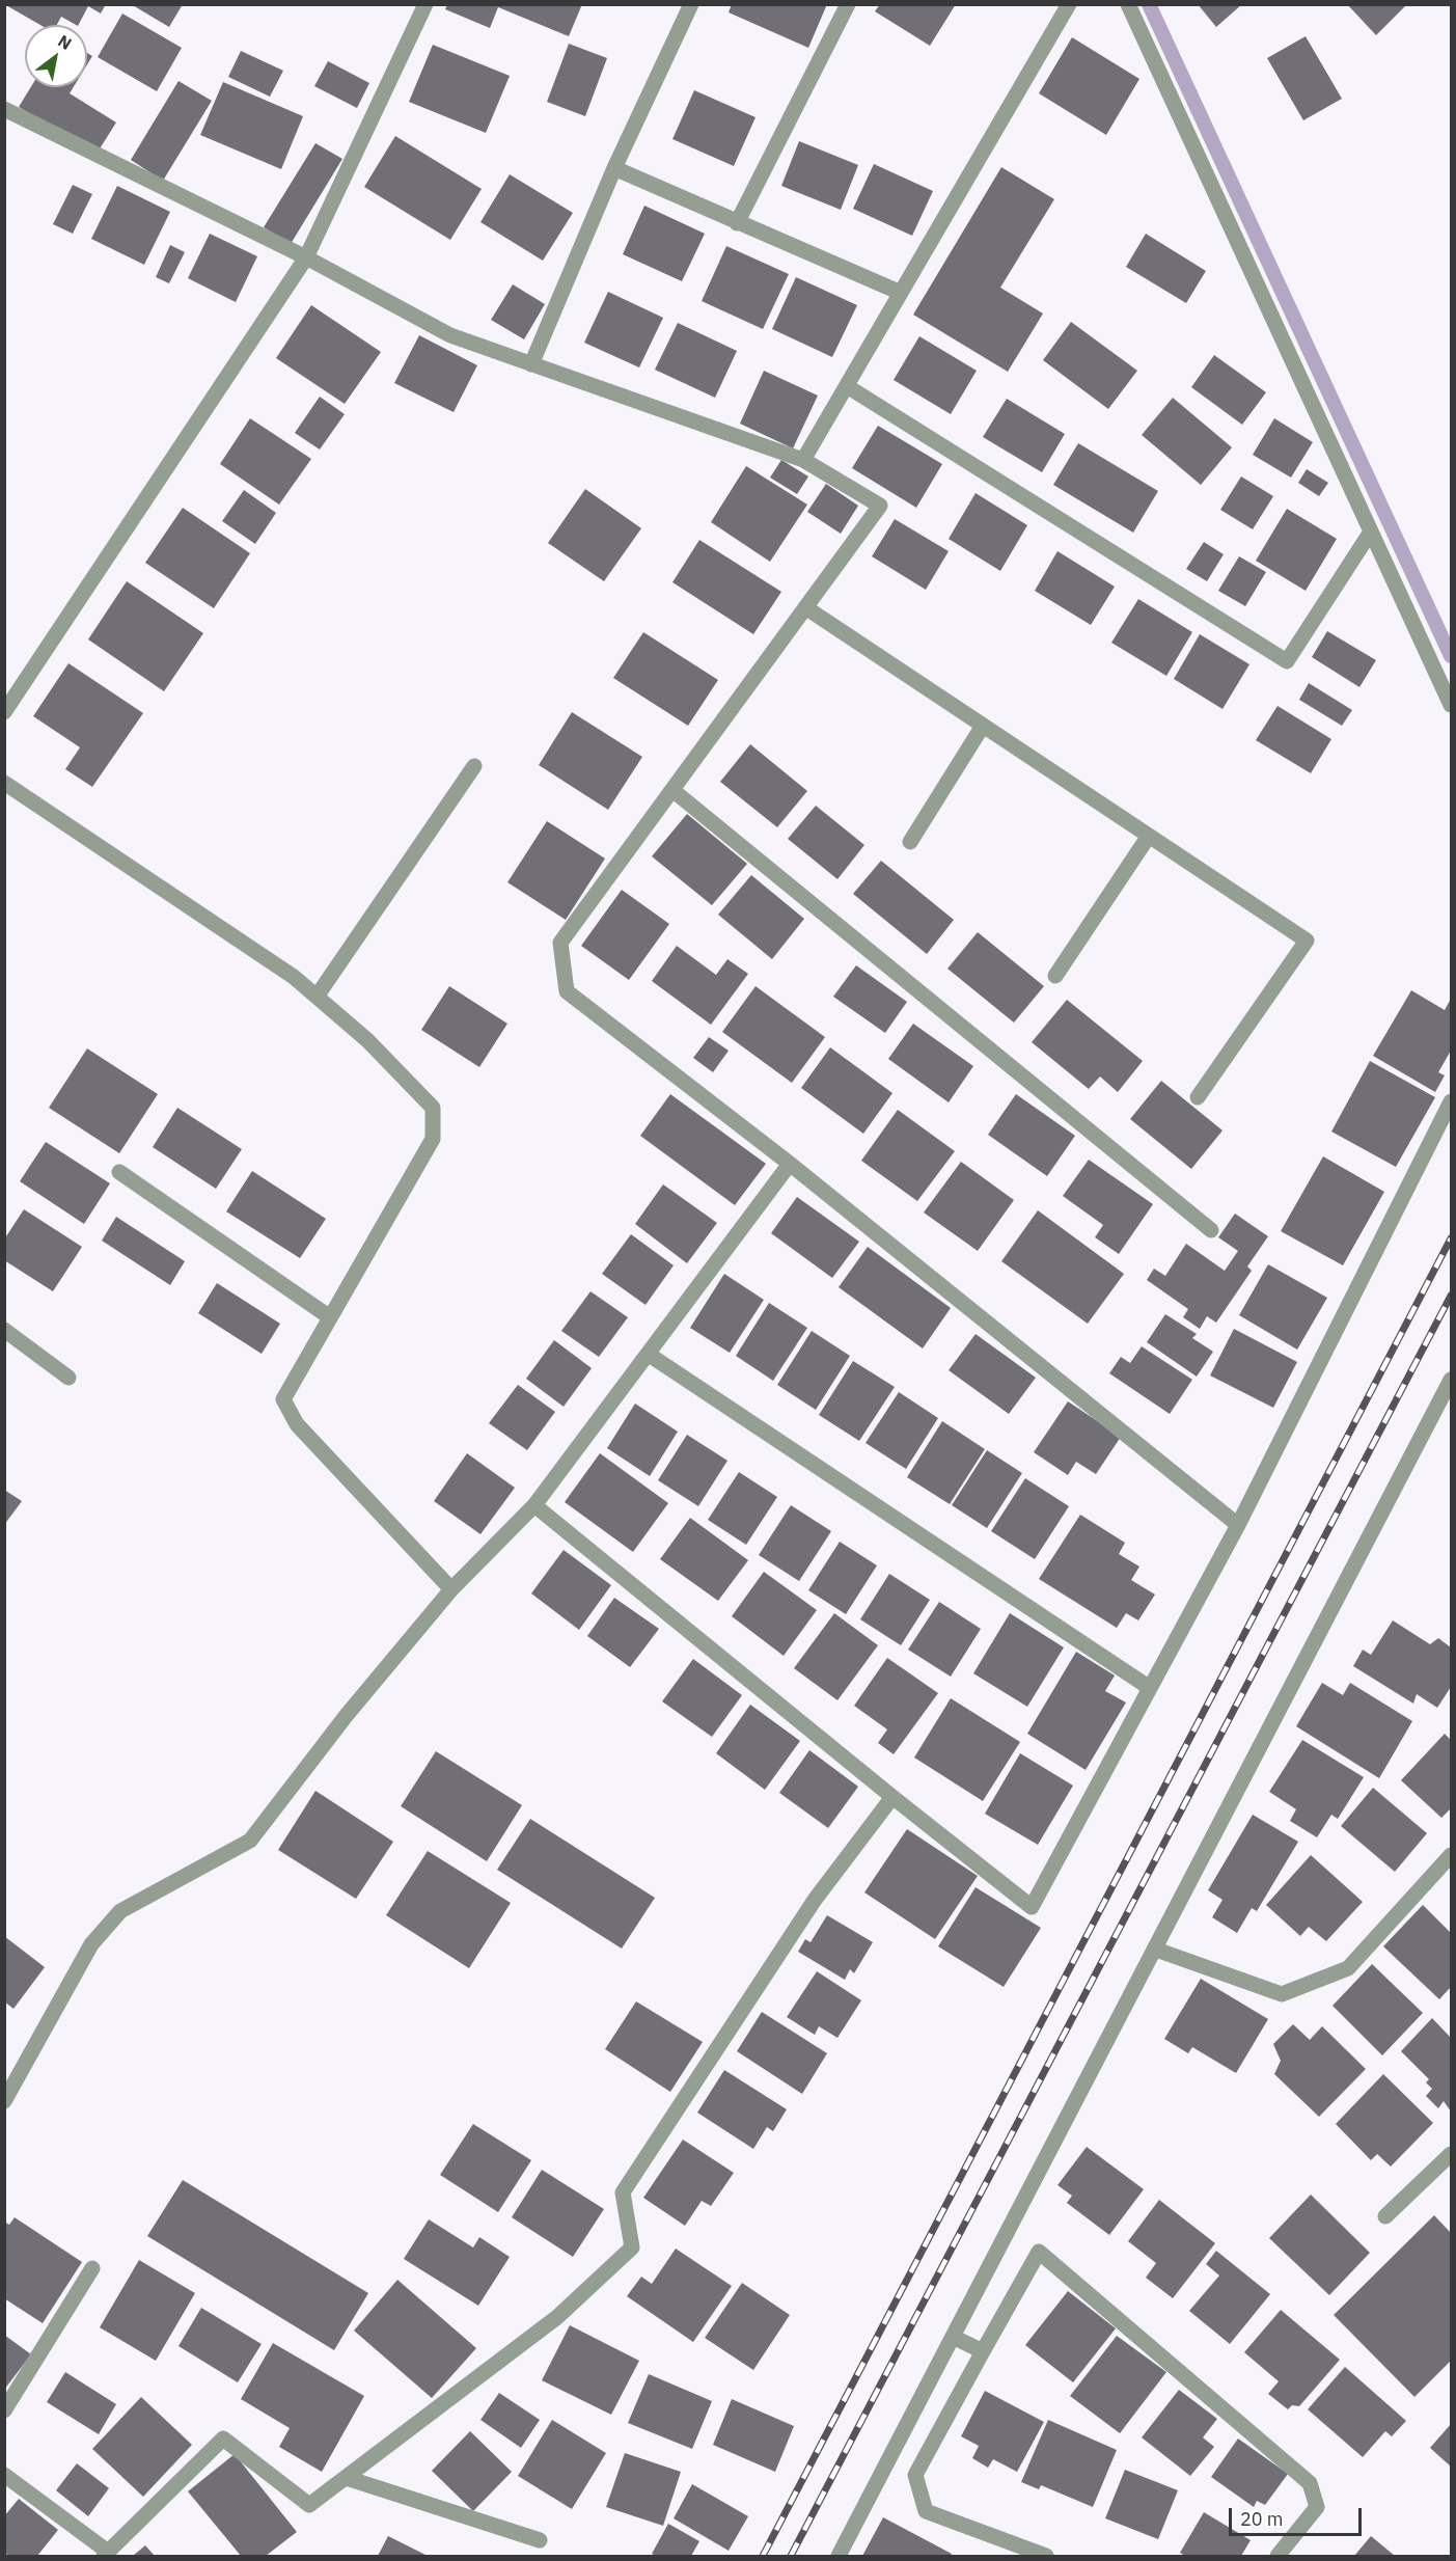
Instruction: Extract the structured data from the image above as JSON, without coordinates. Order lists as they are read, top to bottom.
{
  "scale_bar": "20 m",
  "north": "top right"
}
